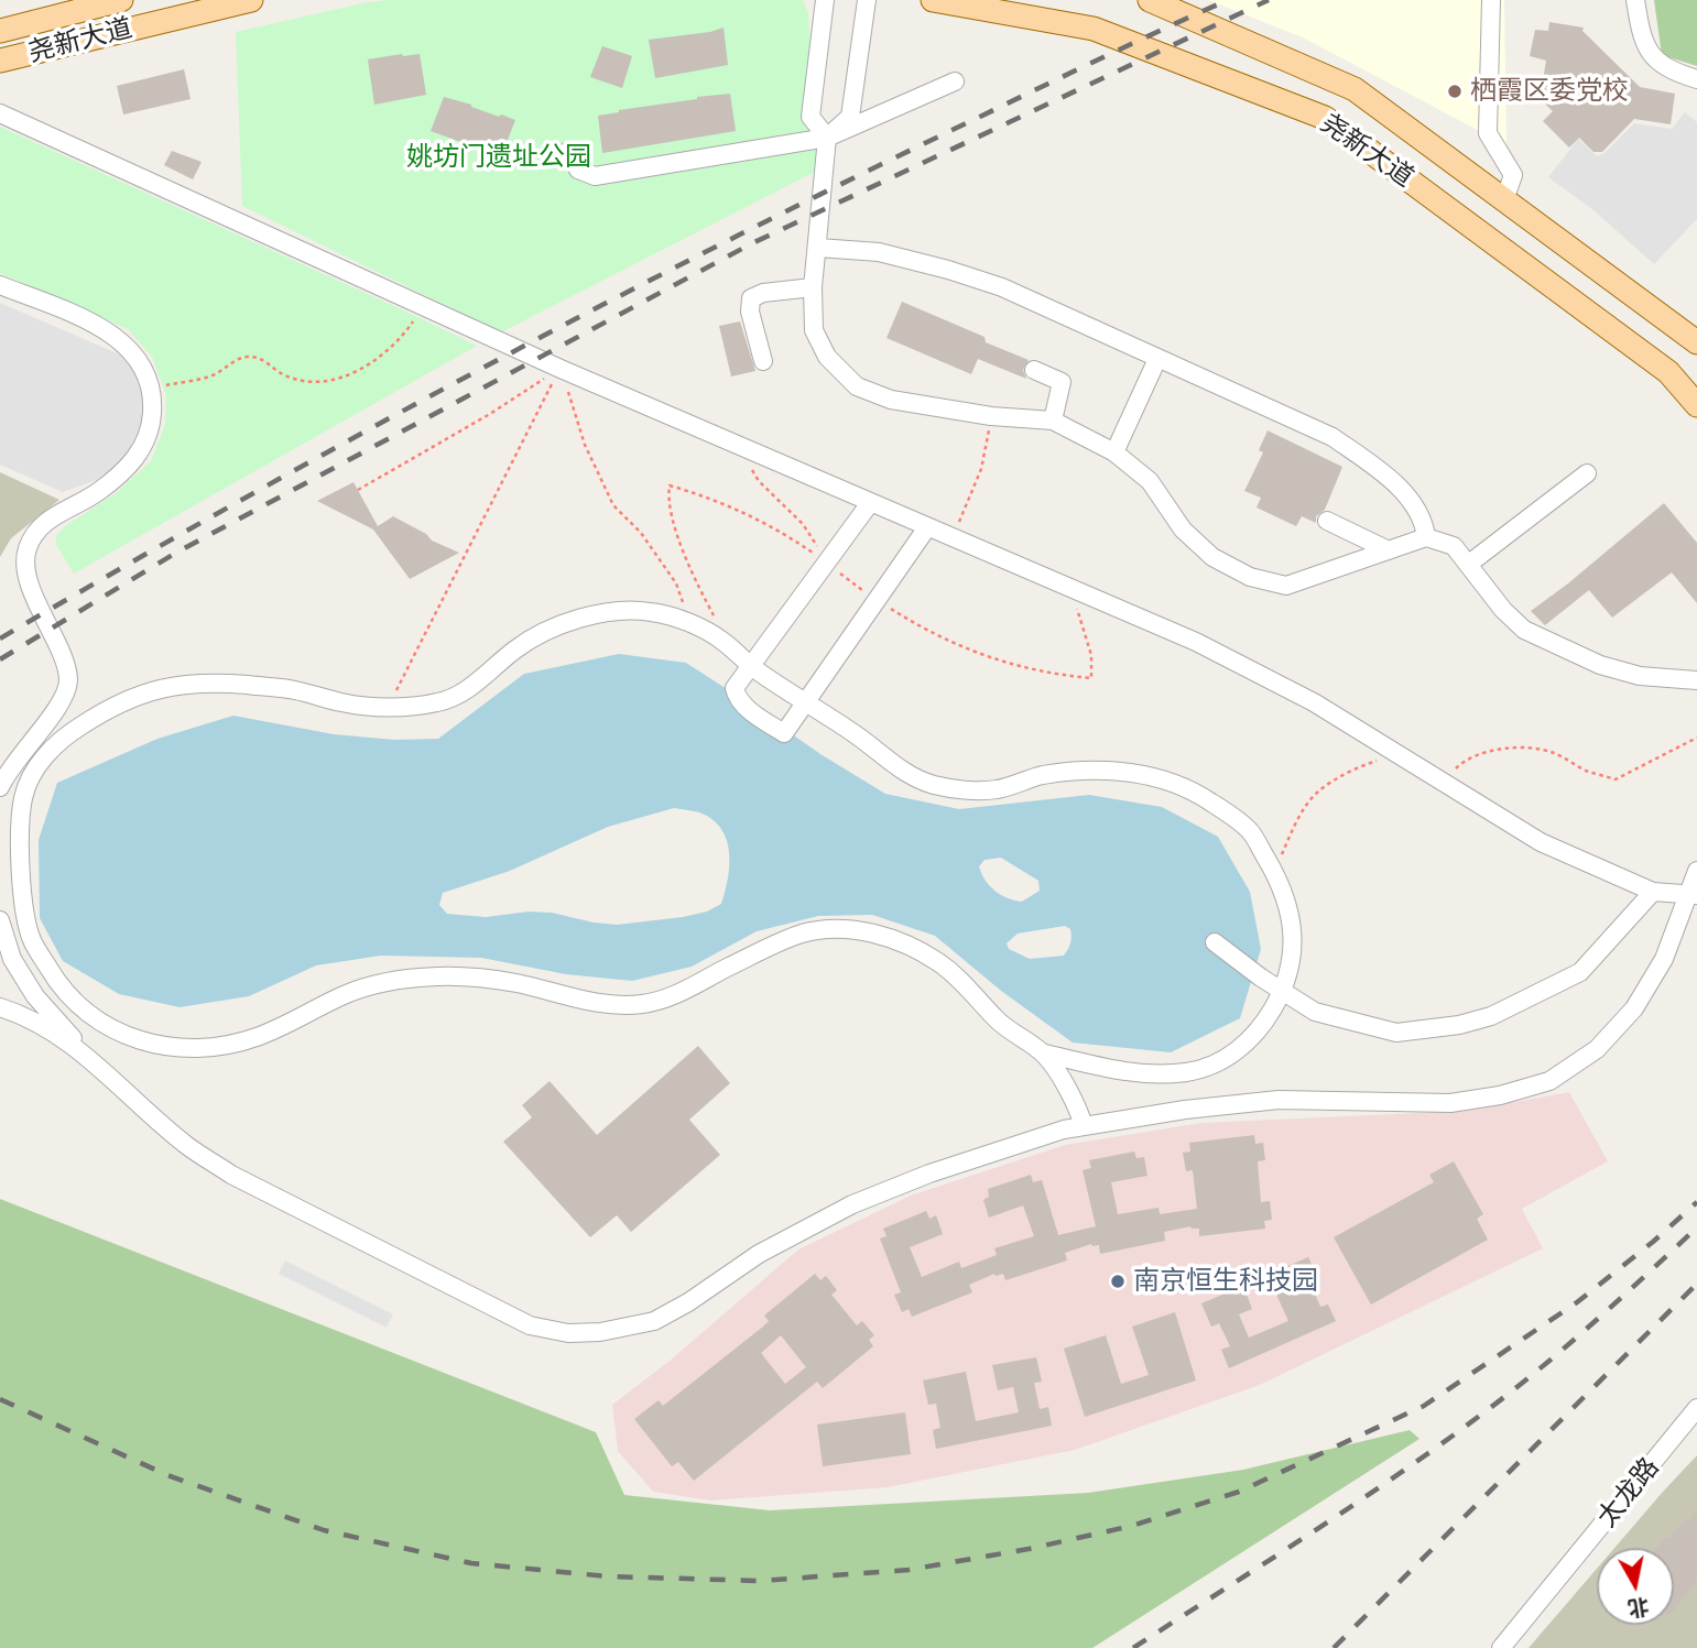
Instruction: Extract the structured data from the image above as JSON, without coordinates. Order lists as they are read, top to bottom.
{
  "streets": {
    "main road": ["尧新大道"],
    "street": ["太龙路"]
  },
  "parks": ["姚坊门遗址公园"],
  "places": ["栖霞区委党校", "南京恒生科技园"],
  "north": "bottom"
}
